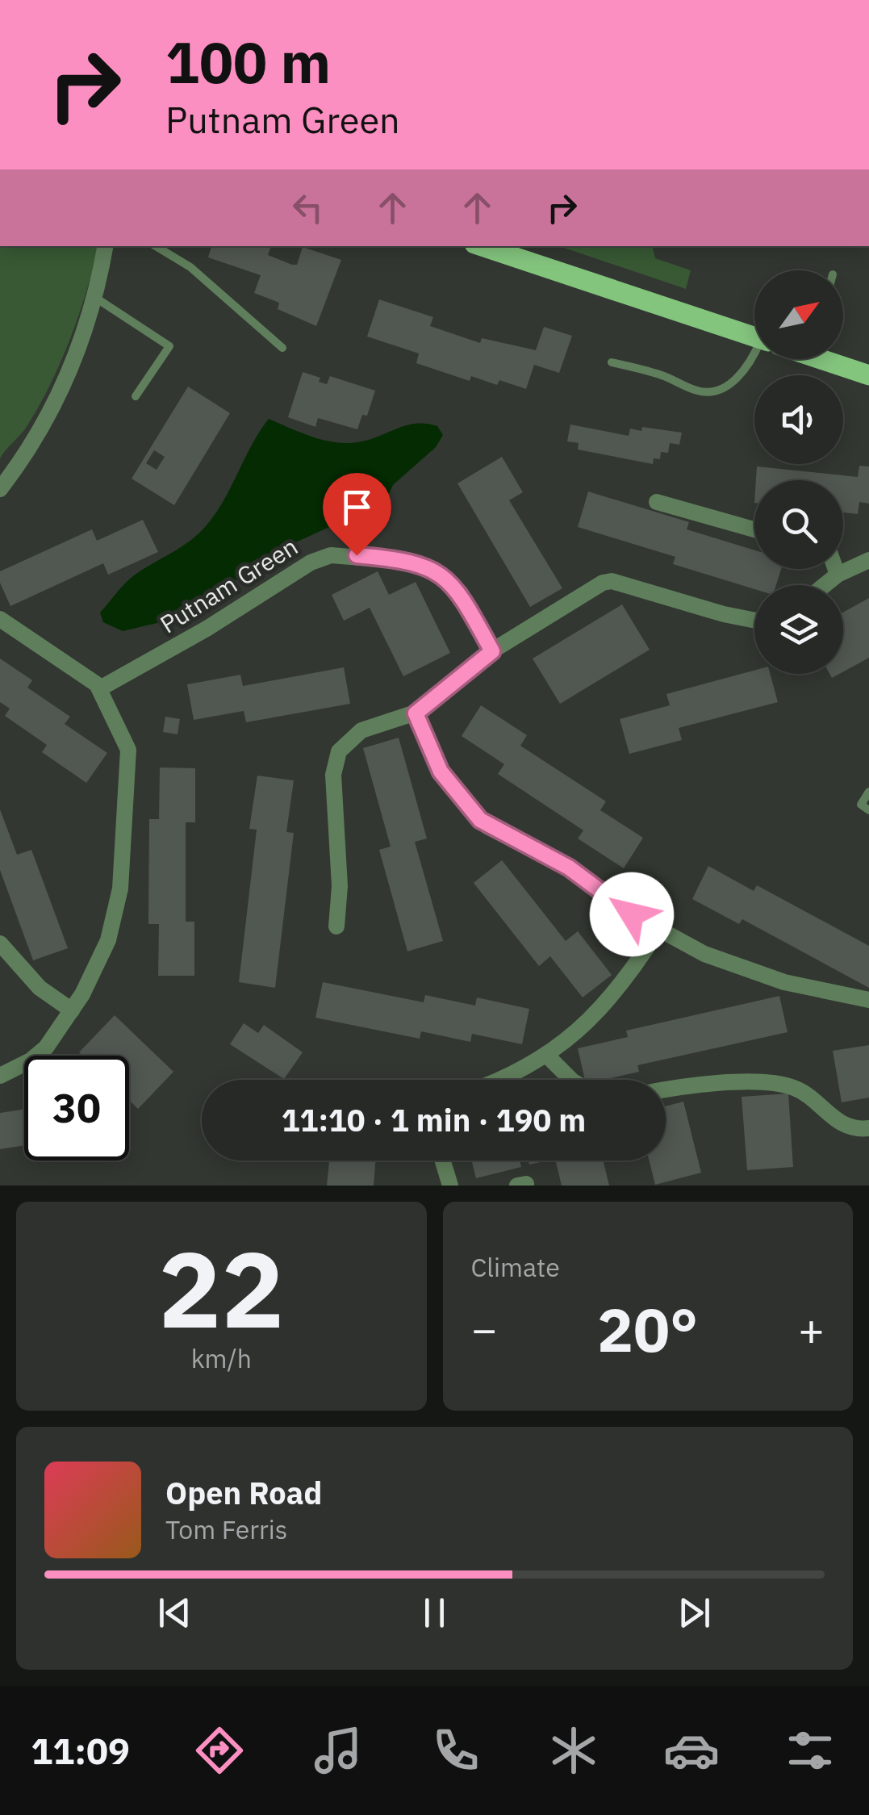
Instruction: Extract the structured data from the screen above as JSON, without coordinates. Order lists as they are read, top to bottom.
{
  "streets": {
    "street": ["Putnam Green"]
  },
  "north": "top right",
  "page": {
    "turn": ["100 m", "Putnam Green"],
    "limit": "30",
    "trip": "11:10 · 1 min · 190 m",
    "tile": [
      ["22", "km/h"],
      "Climate"
    ],
    "heat": ["−", "20°", "+"],
    "song": ["Open Road", "Tom Ferris"],
    "tabs": "11:09"
  }
}
